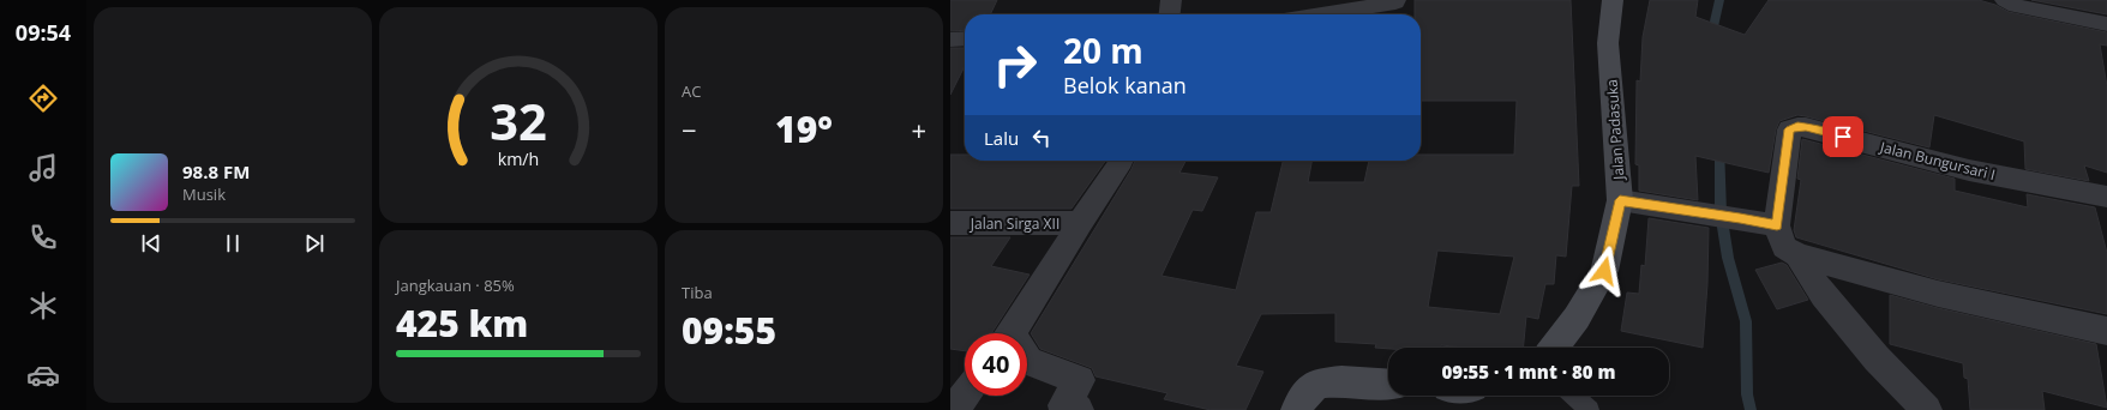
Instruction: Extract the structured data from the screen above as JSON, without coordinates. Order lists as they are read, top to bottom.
{
  "streets": {
    "street": ["Jalan Padasuka", "Jalan Bungursari I", "Jalan Sirga XII"]
  },
  "page": {
    "tabs": "09:54",
    "tile": [
      "AC",
      ["Jangkauan · 85%", "425 km"],
      ["Tiba", "09:55"]
    ],
    "turn": ["20 m", "Belok kanan"],
    "heat": ["−", "19°", "+"],
    "then": "Lalu",
    "song": ["98.8 FM", "Musik"],
    "limit": "40",
    "trip": "09:55 · 1 mnt · 80 m",
    "gauge": ["32", "km/h"]
  }
}
